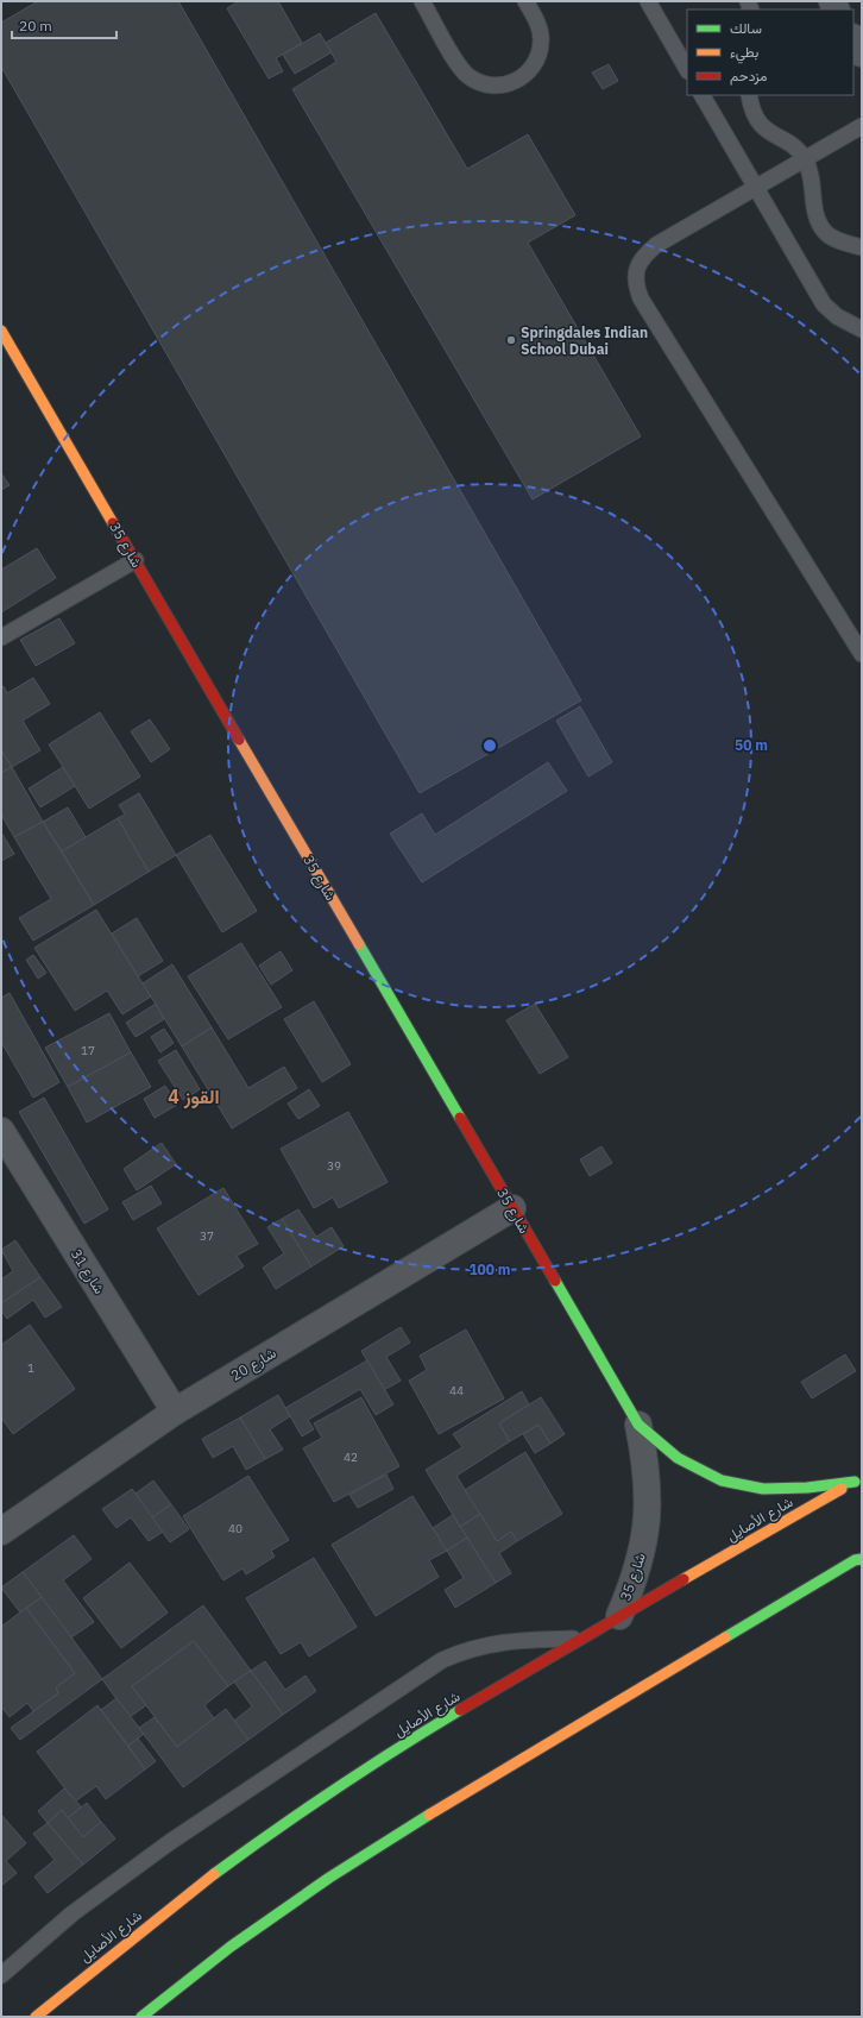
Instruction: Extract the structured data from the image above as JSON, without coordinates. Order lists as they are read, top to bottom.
{
  "streets": {
    "main road": ["شارع 35", "شارع الأصايل"],
    "street": ["شارع 31", "شارع 20"]
  },
  "crossings": [
    ["شارع 35", "شارع 20"],
    ["شارع 35", "شارع الأصايل"],
    ["شارع 31", "شارع 20"]
  ],
  "districts": ["القوز 4"],
  "places": ["Springdales Indian School Dubai"],
  "house_numbers": [
    "17",
    "39",
    "37",
    "1",
    "44",
    "42",
    "40"
  ],
  "legend": ["سالك", "بطيء", "مزدحم"],
  "scale_bar": "20 m",
  "rings": ["50 m", "100 m"]
}
